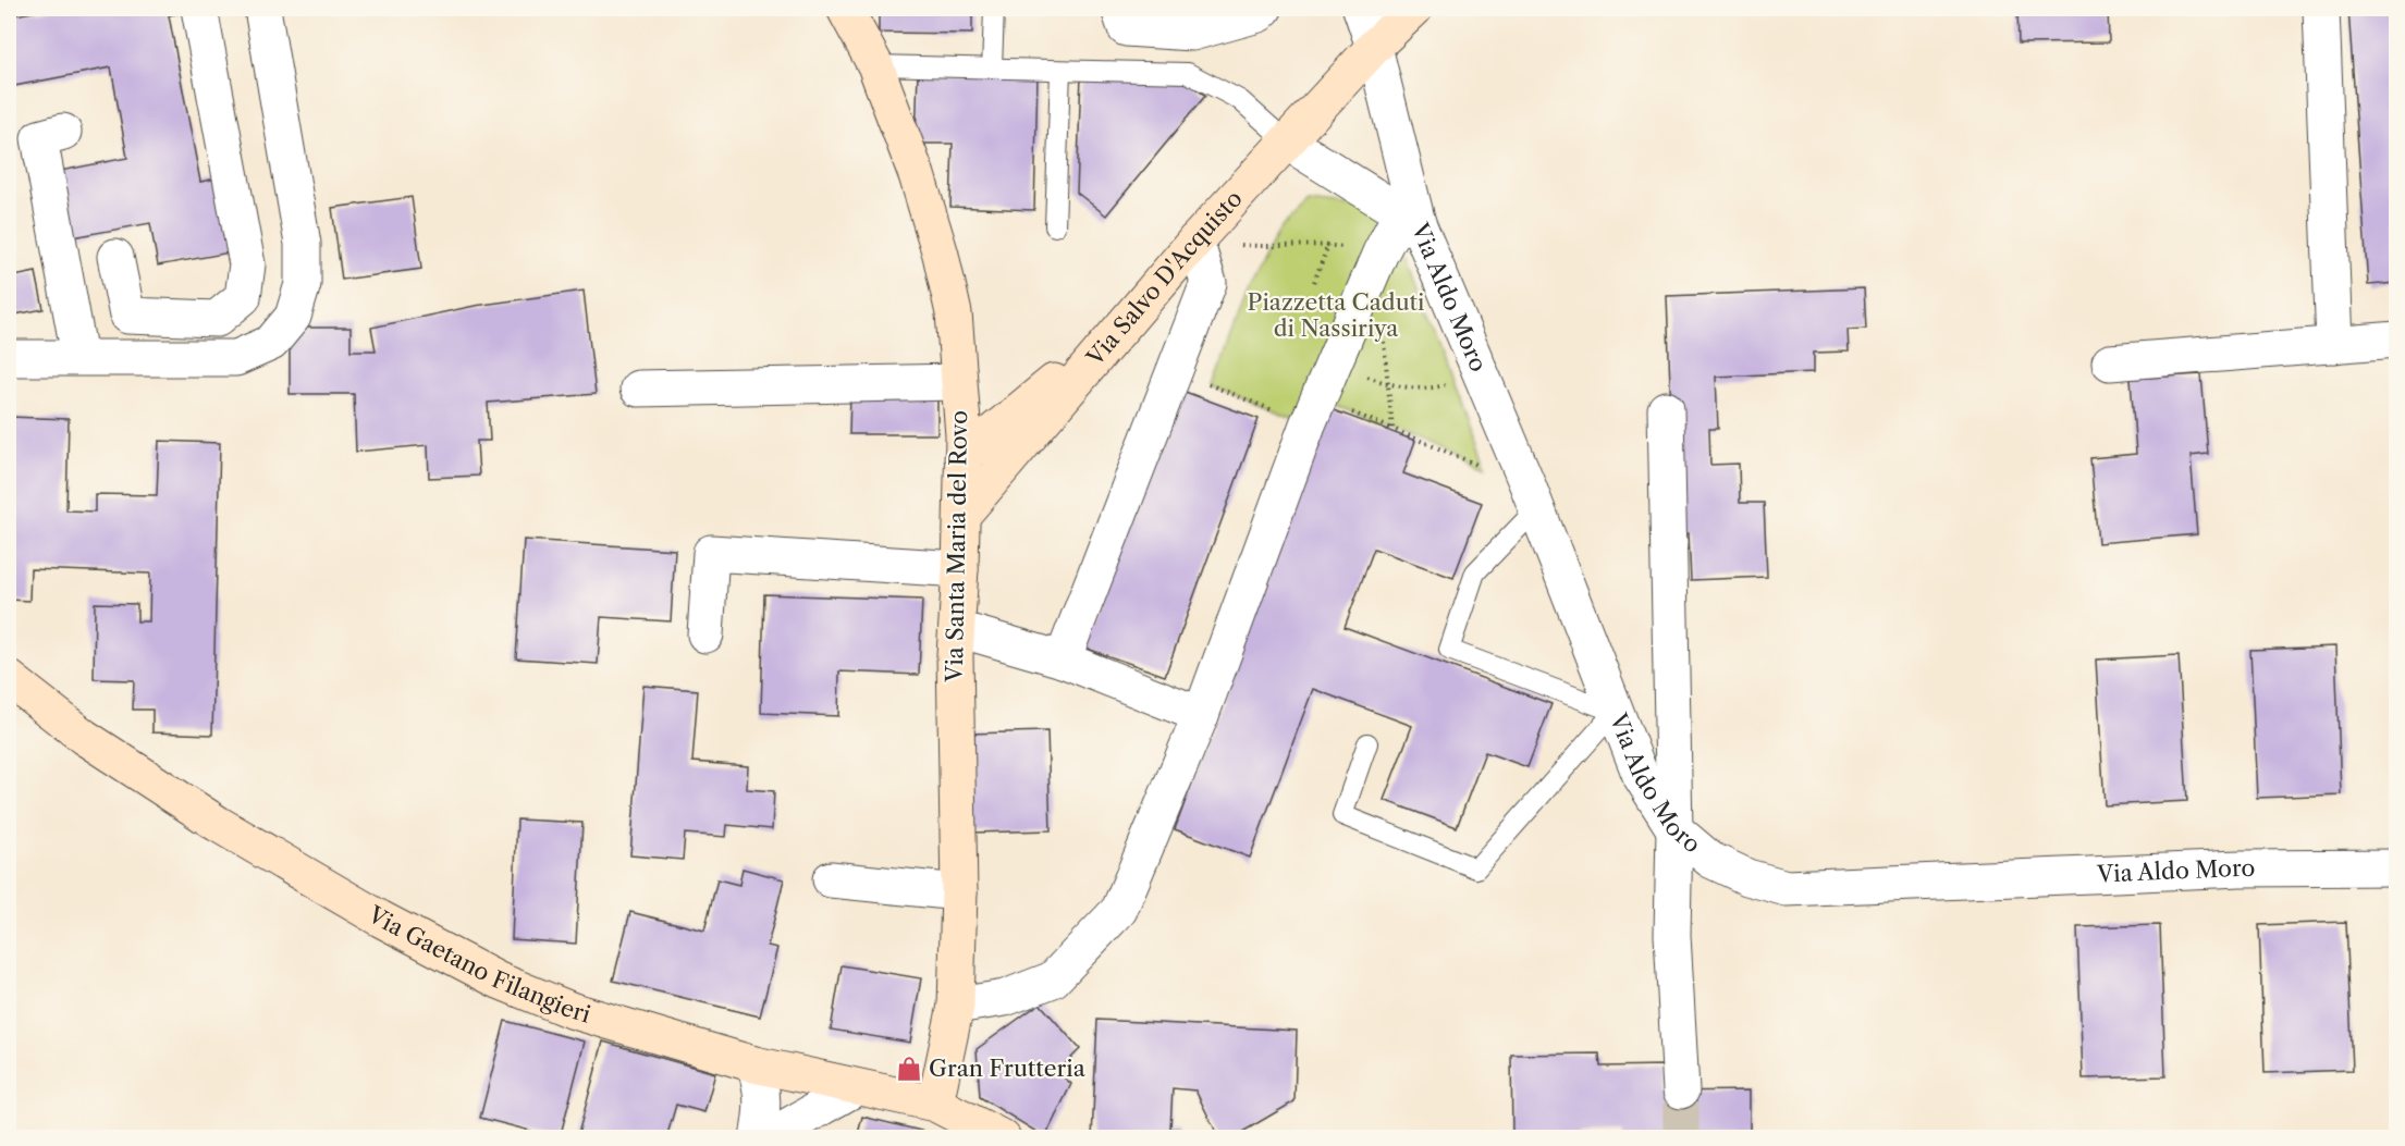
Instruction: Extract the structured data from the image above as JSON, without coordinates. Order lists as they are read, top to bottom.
{
  "streets": {
    "street": [
      "Via Salvo D'Acquisto",
      "Via Aldo Moro",
      "Via Santa Maria del Rovo",
      "Via Gaetano Filangieri"
    ]
  },
  "crossings": [
    ["Via Salvo D'Acquisto", "Via Aldo Moro"],
    ["Via Salvo D'Acquisto", "Via Santa Maria del Rovo"],
    ["Via Santa Maria del Rovo", "Via Gaetano Filangieri"]
  ],
  "parks": ["Piazzetta Caduti di Nassiriya"],
  "places": {
    "shop": ["Gran Frutteria"]
  }
}
